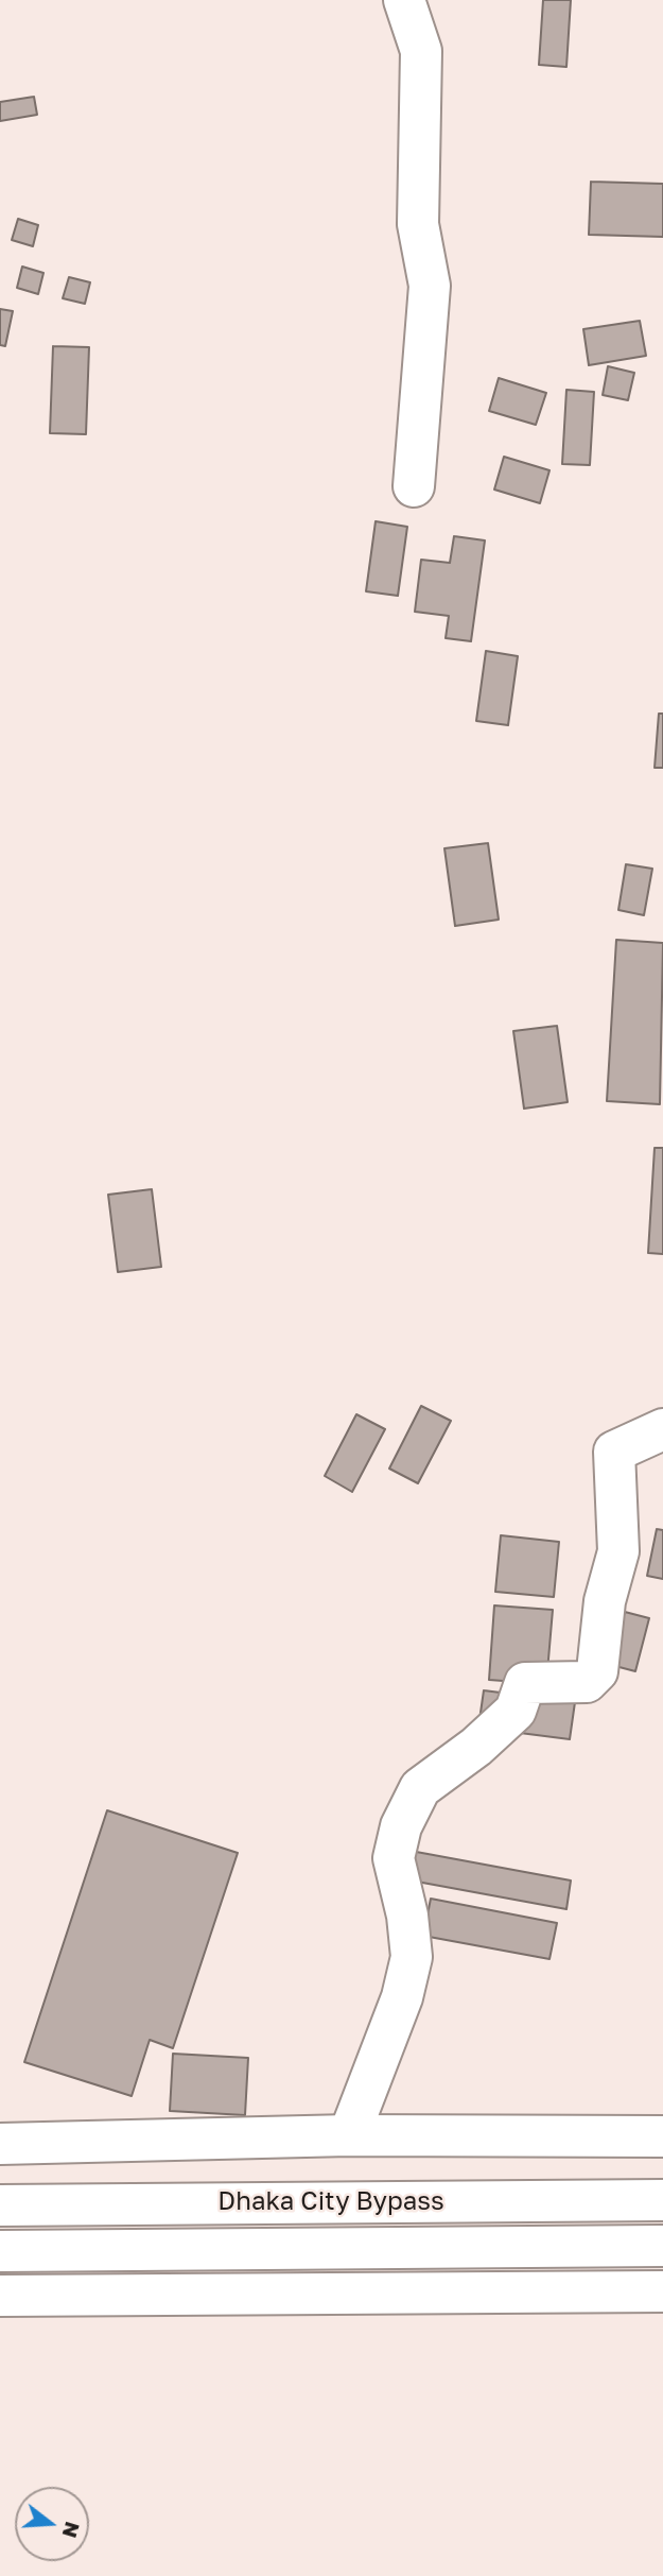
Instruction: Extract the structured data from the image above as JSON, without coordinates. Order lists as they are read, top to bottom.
{
  "streets": {
    "main road": ["Dhaka City Bypass"]
  },
  "north": "right"
}
